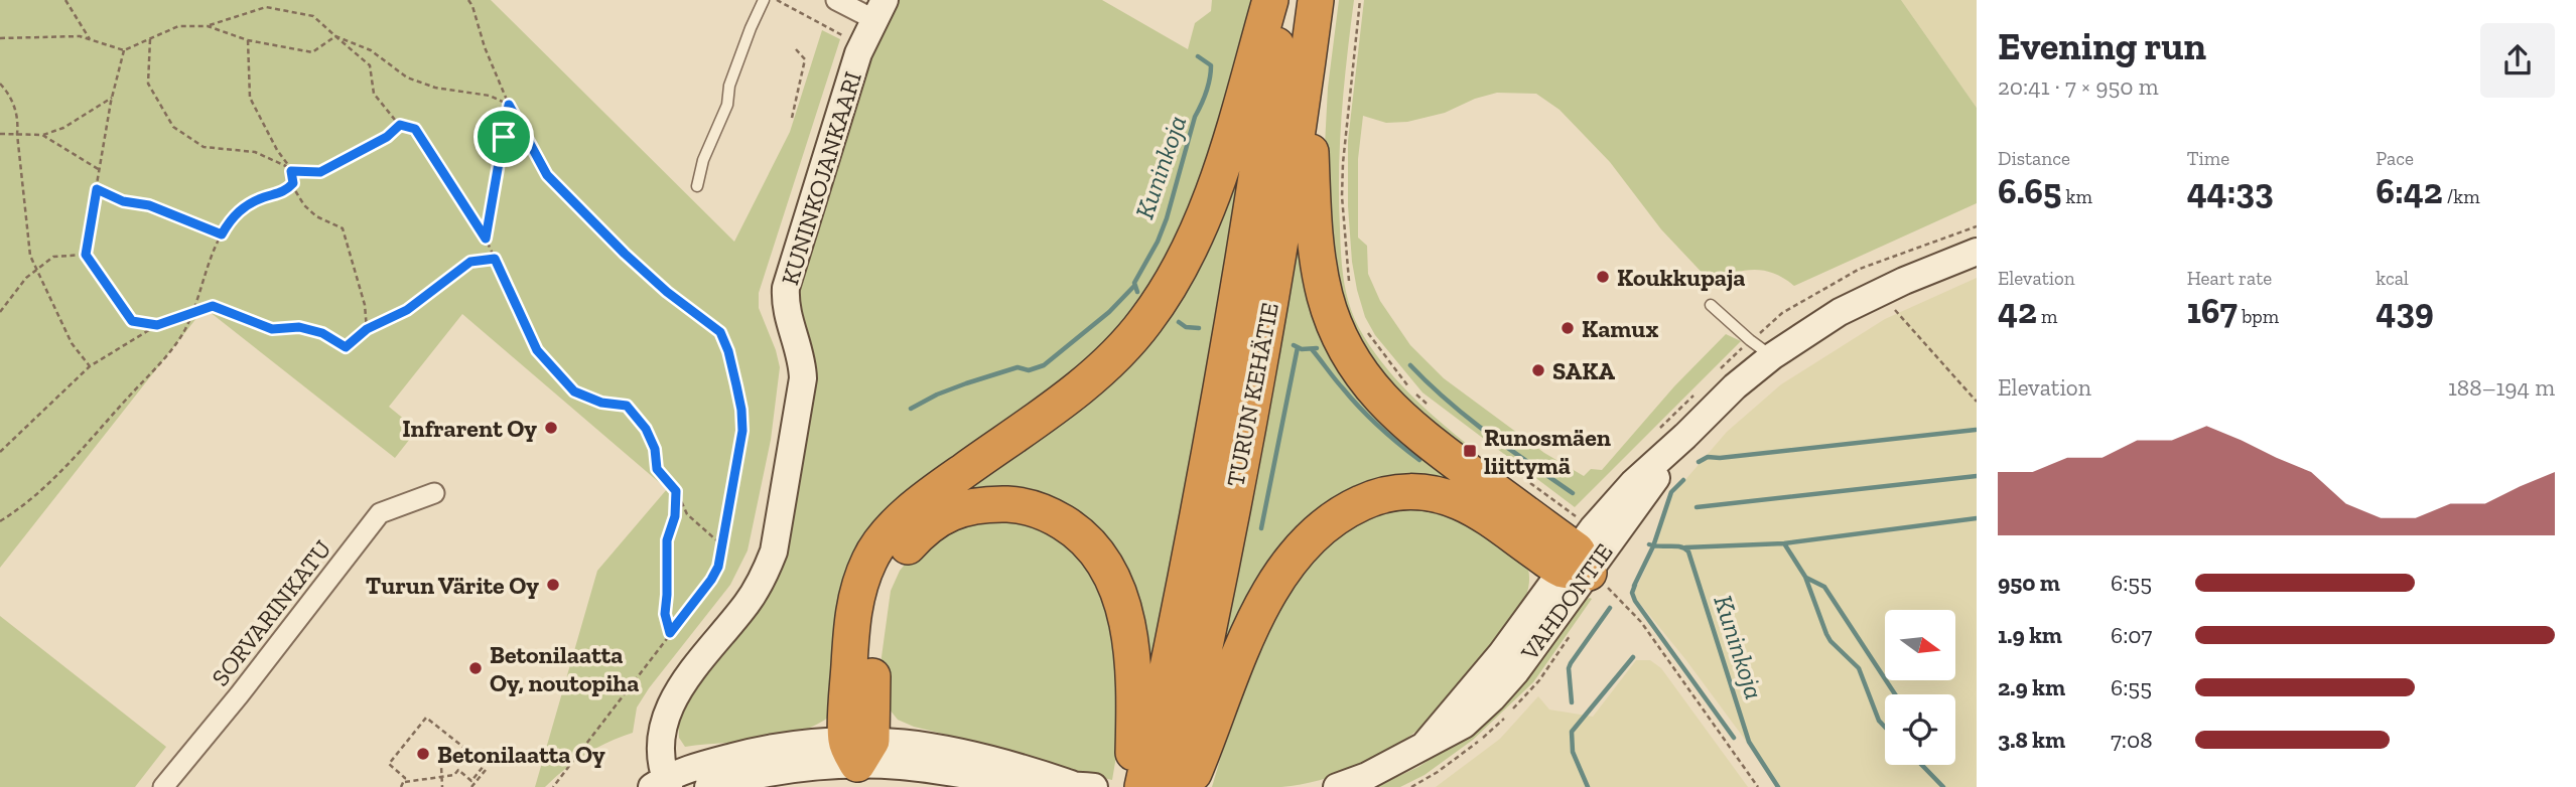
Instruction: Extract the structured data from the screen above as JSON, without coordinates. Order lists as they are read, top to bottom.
{
  "streets": {
    "highway": ["TURUN KEHÄTIE"],
    "street": ["KUNINKOJANKAARI", "VAHDONTIE", "SORVARINKATU"]
  },
  "water": ["Kuninkoja"],
  "places": {
    "other": [
      "Koukkupaja",
      "Kamux",
      "SAKA",
      "Infrarent Oy",
      "Turun Värite Oy",
      "Betonilaatta Oy, noutopiha",
      "Betonilaatta Oy"
    ],
    "transit": ["Runosmäen liittymä"]
  },
  "north": "right",
  "page": {
    "heading": ["Evening run", "20:41 · 7 × 950 m"],
    "stats": [
      ["Distance", "6.65 km"],
      ["Time", "44:33"],
      ["Pace", "6:42 /km"],
      ["Elevation", "42 m"],
      ["Heart rate", "167 bpm"],
      ["kcal", "439"]
    ],
    "chart": ["Elevation", "188–194 m"],
    "list": [
      {
        "name": "950 m",
        "note": "6:55"
      },
      {
        "name": "1.9 km",
        "note": "6:07"
      },
      {
        "name": "2.9 km",
        "note": "6:55"
      },
      {
        "name": "3.8 km",
        "note": "7:08"
      }
    ]
  }
}
